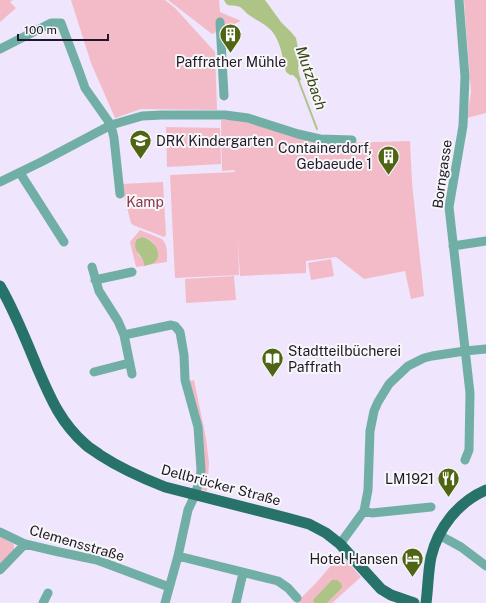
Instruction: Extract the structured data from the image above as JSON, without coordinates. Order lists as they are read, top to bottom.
{
  "streets": {
    "main road": ["Dellbrücker Straße"],
    "street": ["Borngasse", "Clemensstraße"]
  },
  "water": ["Mutzbach"],
  "parks": ["Kamp"],
  "places": {
    "building": ["Paffrather Mühle", "Containerdorf, Gebaeude 1"],
    "school or university": ["DRK Kindergarten"],
    "library": ["Stadtteilbücherei Paffrath"],
    "restaurant": ["LM1921"],
    "hotel": ["Hotel Hansen"]
  },
  "scale_bar": "100 m"
}
